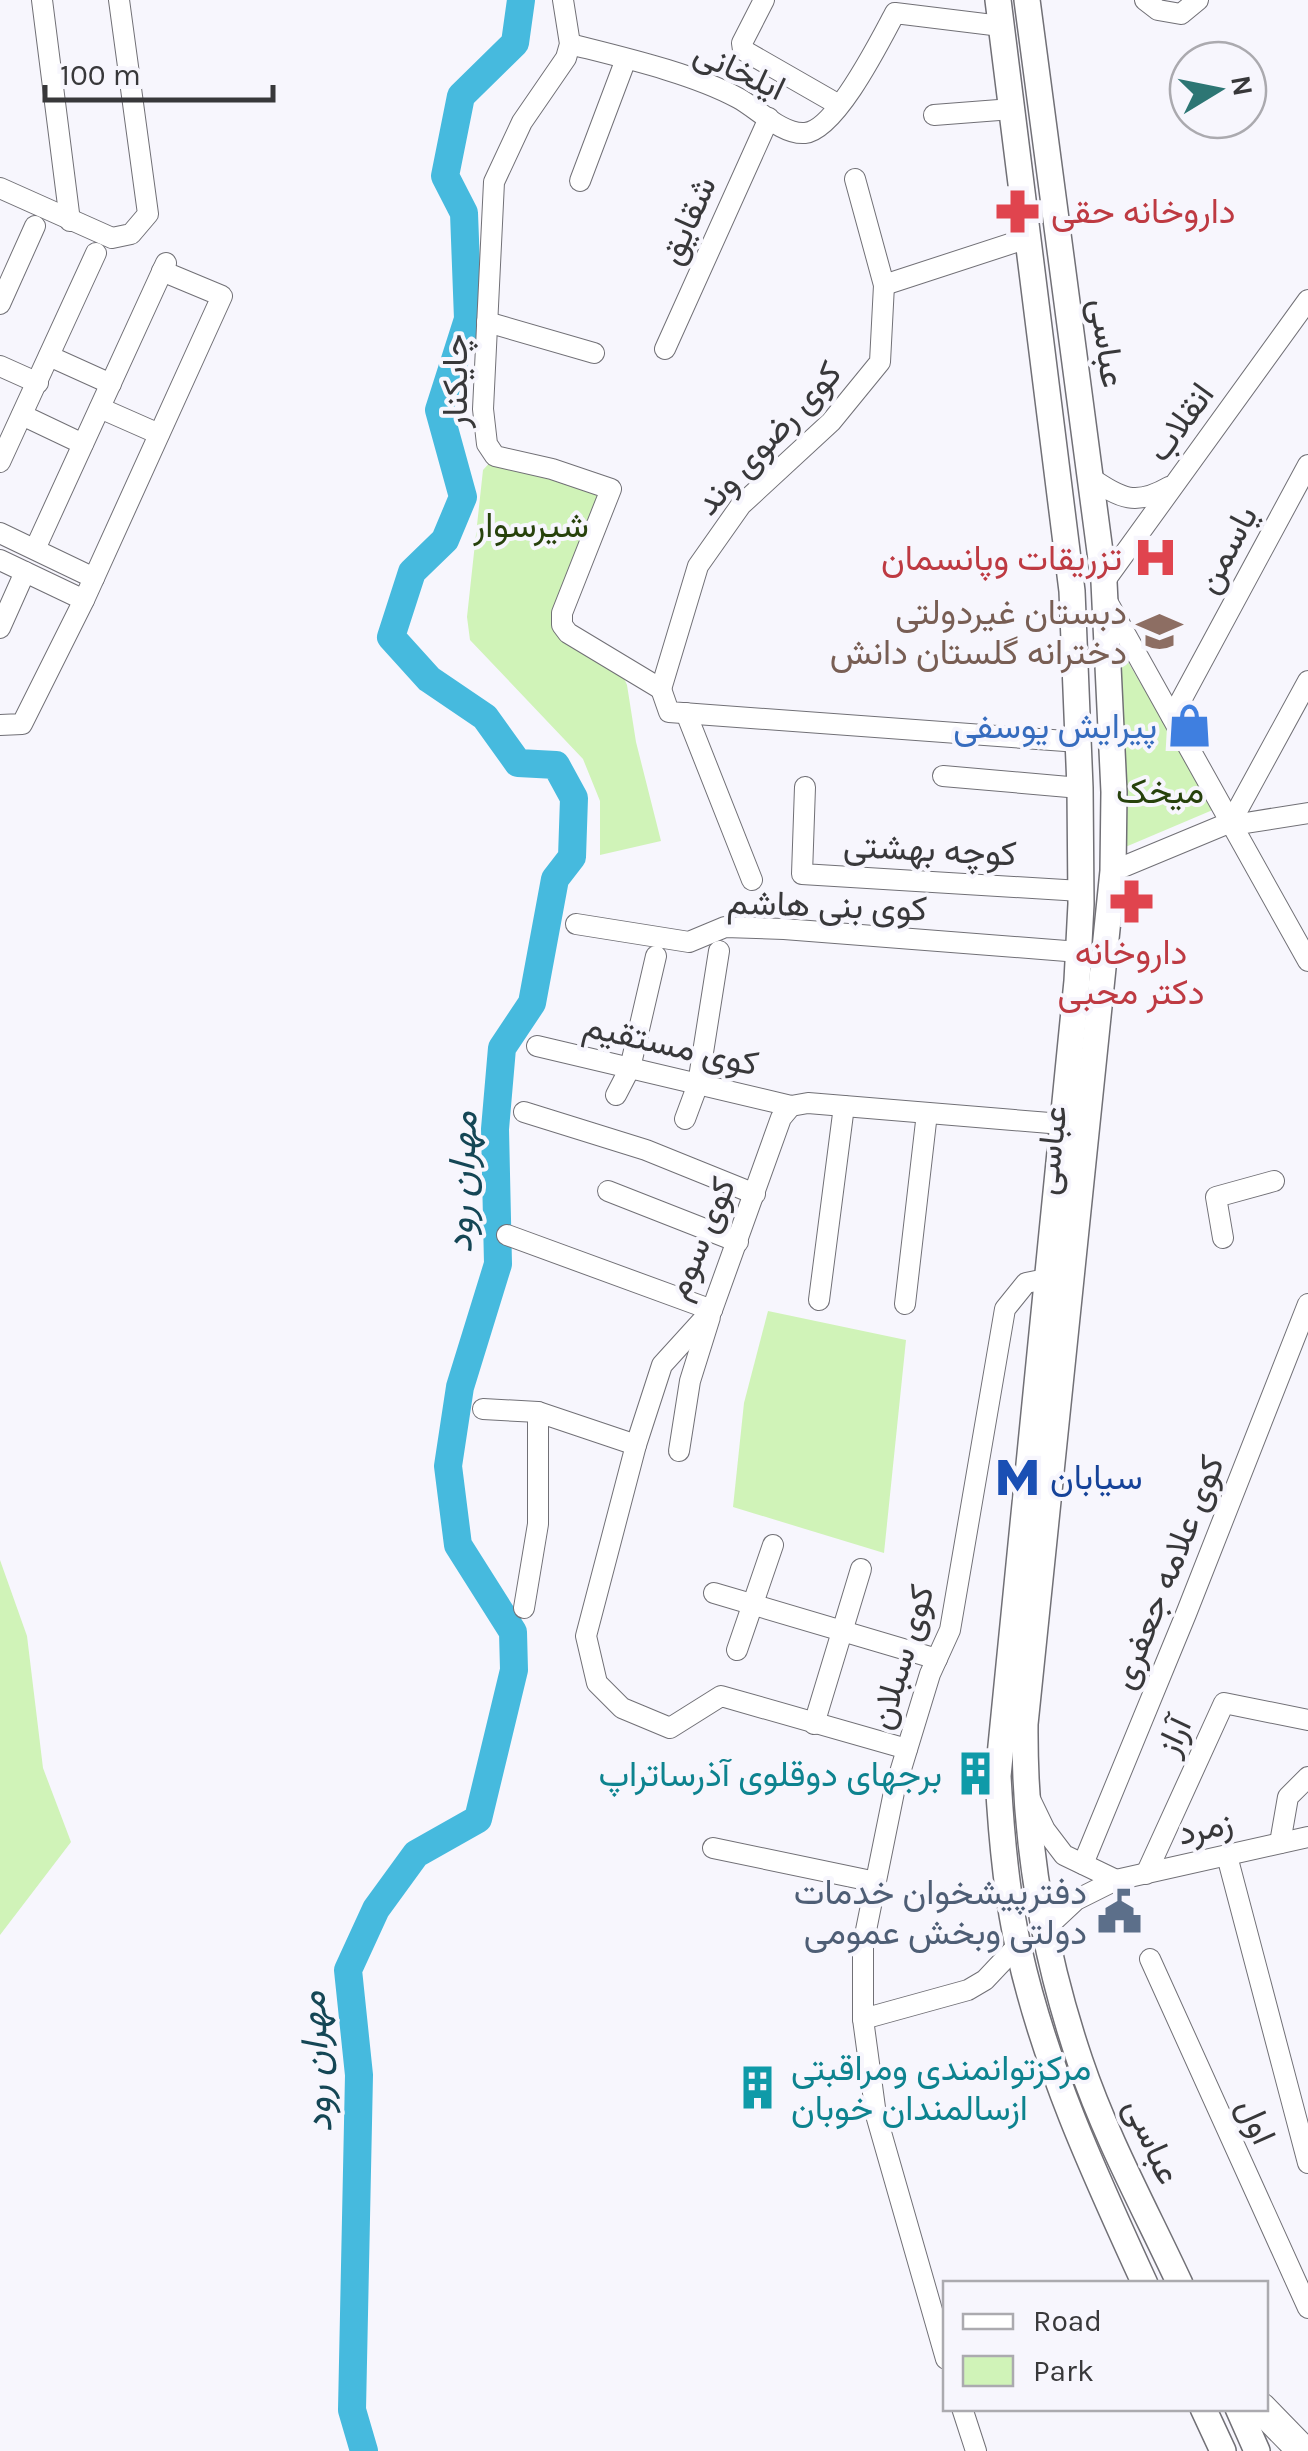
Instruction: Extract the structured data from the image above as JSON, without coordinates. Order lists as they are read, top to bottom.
{
  "streets": {
    "main road": ["عباسى"],
    "street": [
      "ایلخانی",
      "شقایق",
      "چایکنار",
      "انقلاب",
      "کوی رضوی وند",
      "یاسمن",
      "کوچه بهشتی",
      "کوی بنی هاشم",
      "کوی مستقیم",
      "کوی سوم",
      "کوی علامه جعفری",
      "کوی سبلان",
      "آراز",
      "زمرد",
      "اول"
    ]
  },
  "crossings": [
    ["ایلخانی", "شقایق"],
    ["ایلخانی", "عباسى"],
    ["ایلخانی", "چایکنار"],
    ["عباسى", "انقلاب"],
    ["عباسى", "کوچه بهشتی"],
    ["عباسى", "کوی بنی هاشم"],
    ["عباسى", "کوی مستقیم"],
    ["عباسى", "کوی سبلان"],
    ["عباسى", "زمرد"],
    ["چایکنار", "کوی رضوی وند"],
    ["کوی مستقیم", "کوی سوم"],
    ["آراز", "زمرد"]
  ],
  "water": ["مهران رود"],
  "parks": ["شیرسوار", "میخک"],
  "places": {
    "pharmacy": ["داروخانه حقی", "داروخانه دکتر محبی"],
    "hospital": ["تزریقات وپانسمان"],
    "school or university": ["دبستان غیردولتی دخترانه گلستان دانش"],
    "shop": ["پیرایش یوسفی"],
    "metro station": ["سیابان"],
    "building": ["برجهای دوقلوی آذرساتراپ", "مرکزتوانمندی ومراقبتی ازسالمندان خوبان"],
    "public building": ["دفترپیشخوان خدمات دولتی وبخش عمومی"]
  },
  "legend": ["Road", "Park"],
  "scale_bar": "100 m",
  "north": "right"
}
